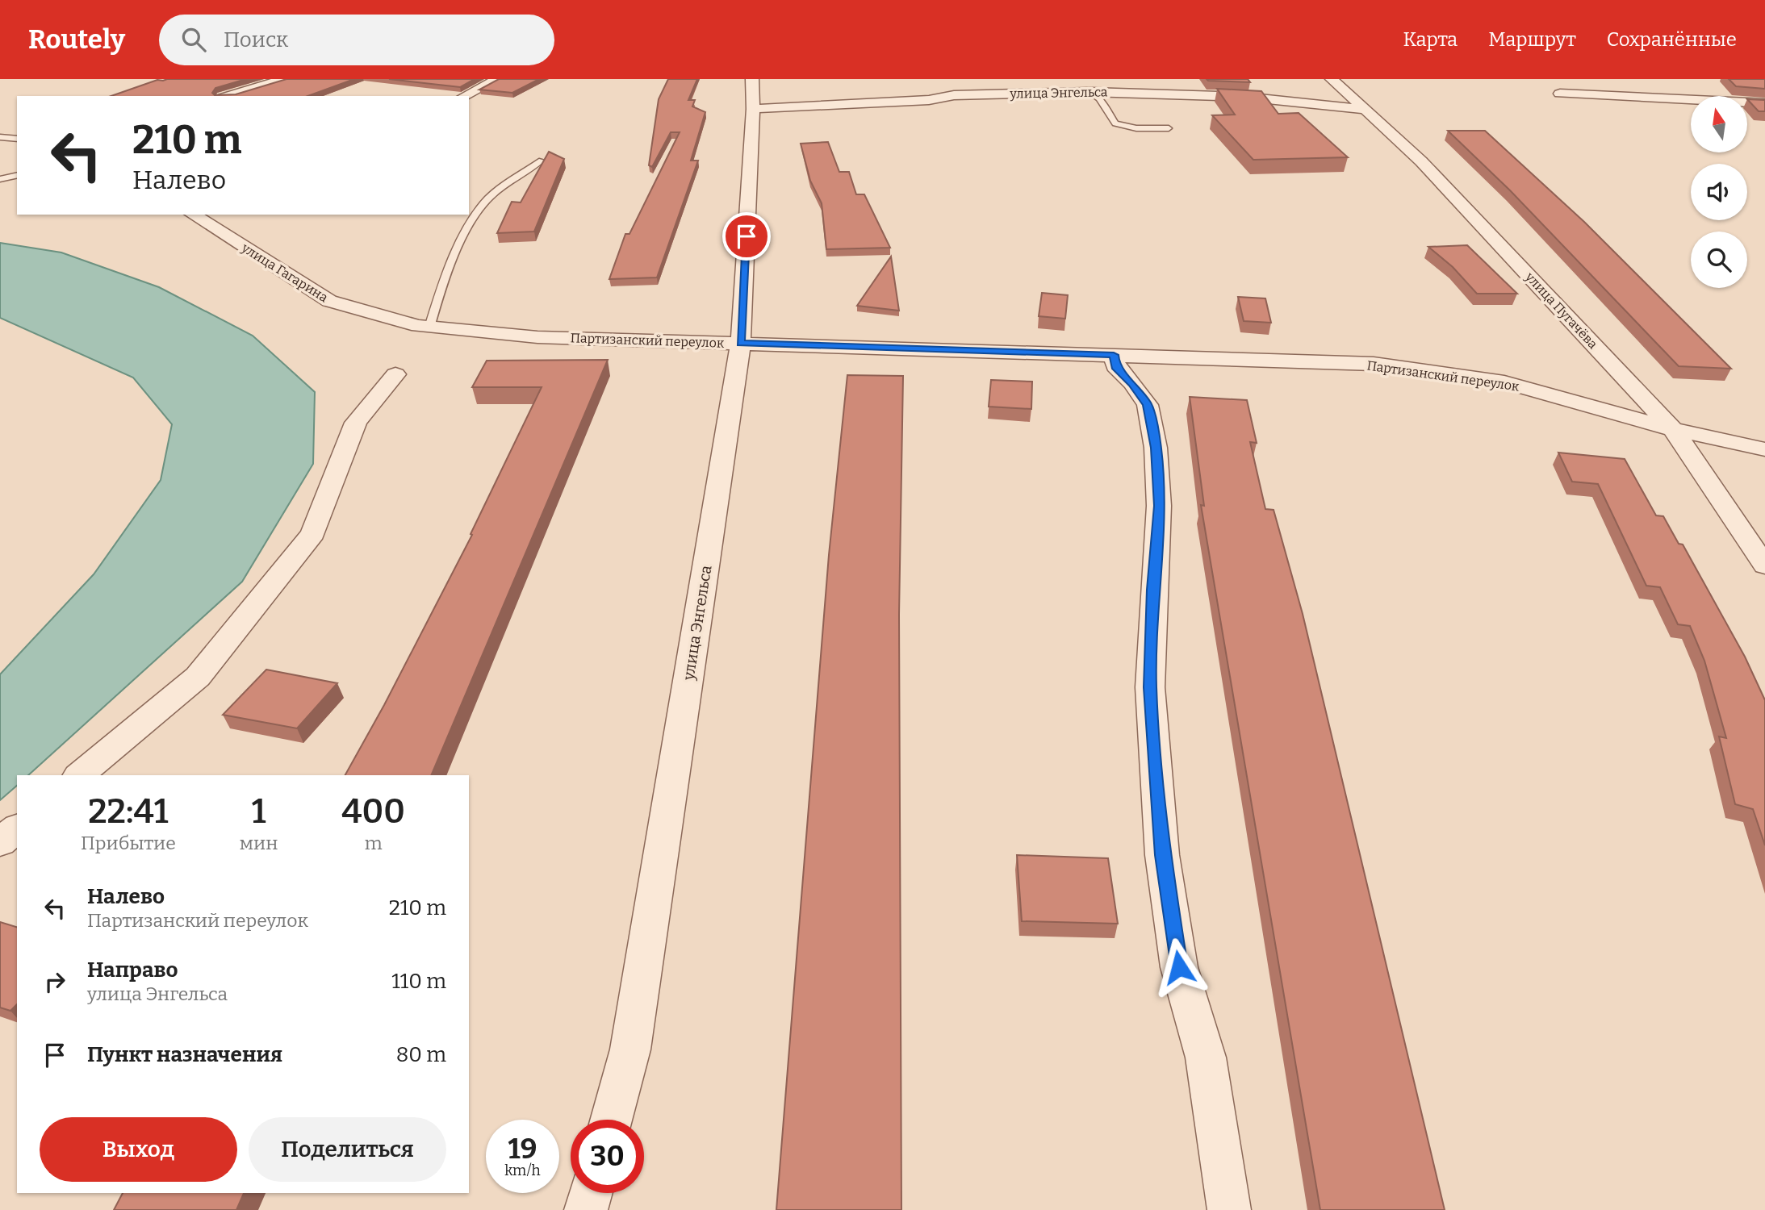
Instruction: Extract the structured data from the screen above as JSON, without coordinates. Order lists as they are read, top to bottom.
{
  "streets": {
    "street": [
      "улица Энгельса",
      "улица Гагарина",
      "улица Пугачёва",
      "Партизанский переулок"
    ]
  },
  "crossings": [
    ["улица Энгельса", "улица Пугачёва"],
    ["улица Энгельса", "Партизанский переулок"],
    ["улица Гагарина", "Партизанский переулок"],
    ["улица Пугачёва", "Партизанский переулок"]
  ],
  "north": "top",
  "page": {
    "header": "Routely",
    "search": "Поиск",
    "nav": ["Карта", "Маршрут", "Сохранённые"],
    "turn": ["210 m", "Налево"],
    "eta": [
      "22:41",
      "Прибытие",
      "1",
      "мин",
      "400",
      "m"
    ],
    "list": [
      {
        "name": "Налево",
        "note": "Партизанский переулок",
        "value": "210 m"
      },
      {
        "name": "Направо",
        "note": "улица Энгельса",
        "value": "110 m"
      },
      {
        "name": "Пункт назначения",
        "value": "80 m"
      }
    ],
    "buttons": ["Выход", "Поделиться"],
    "speed": "19 km/h",
    "limit": "30"
  }
}
